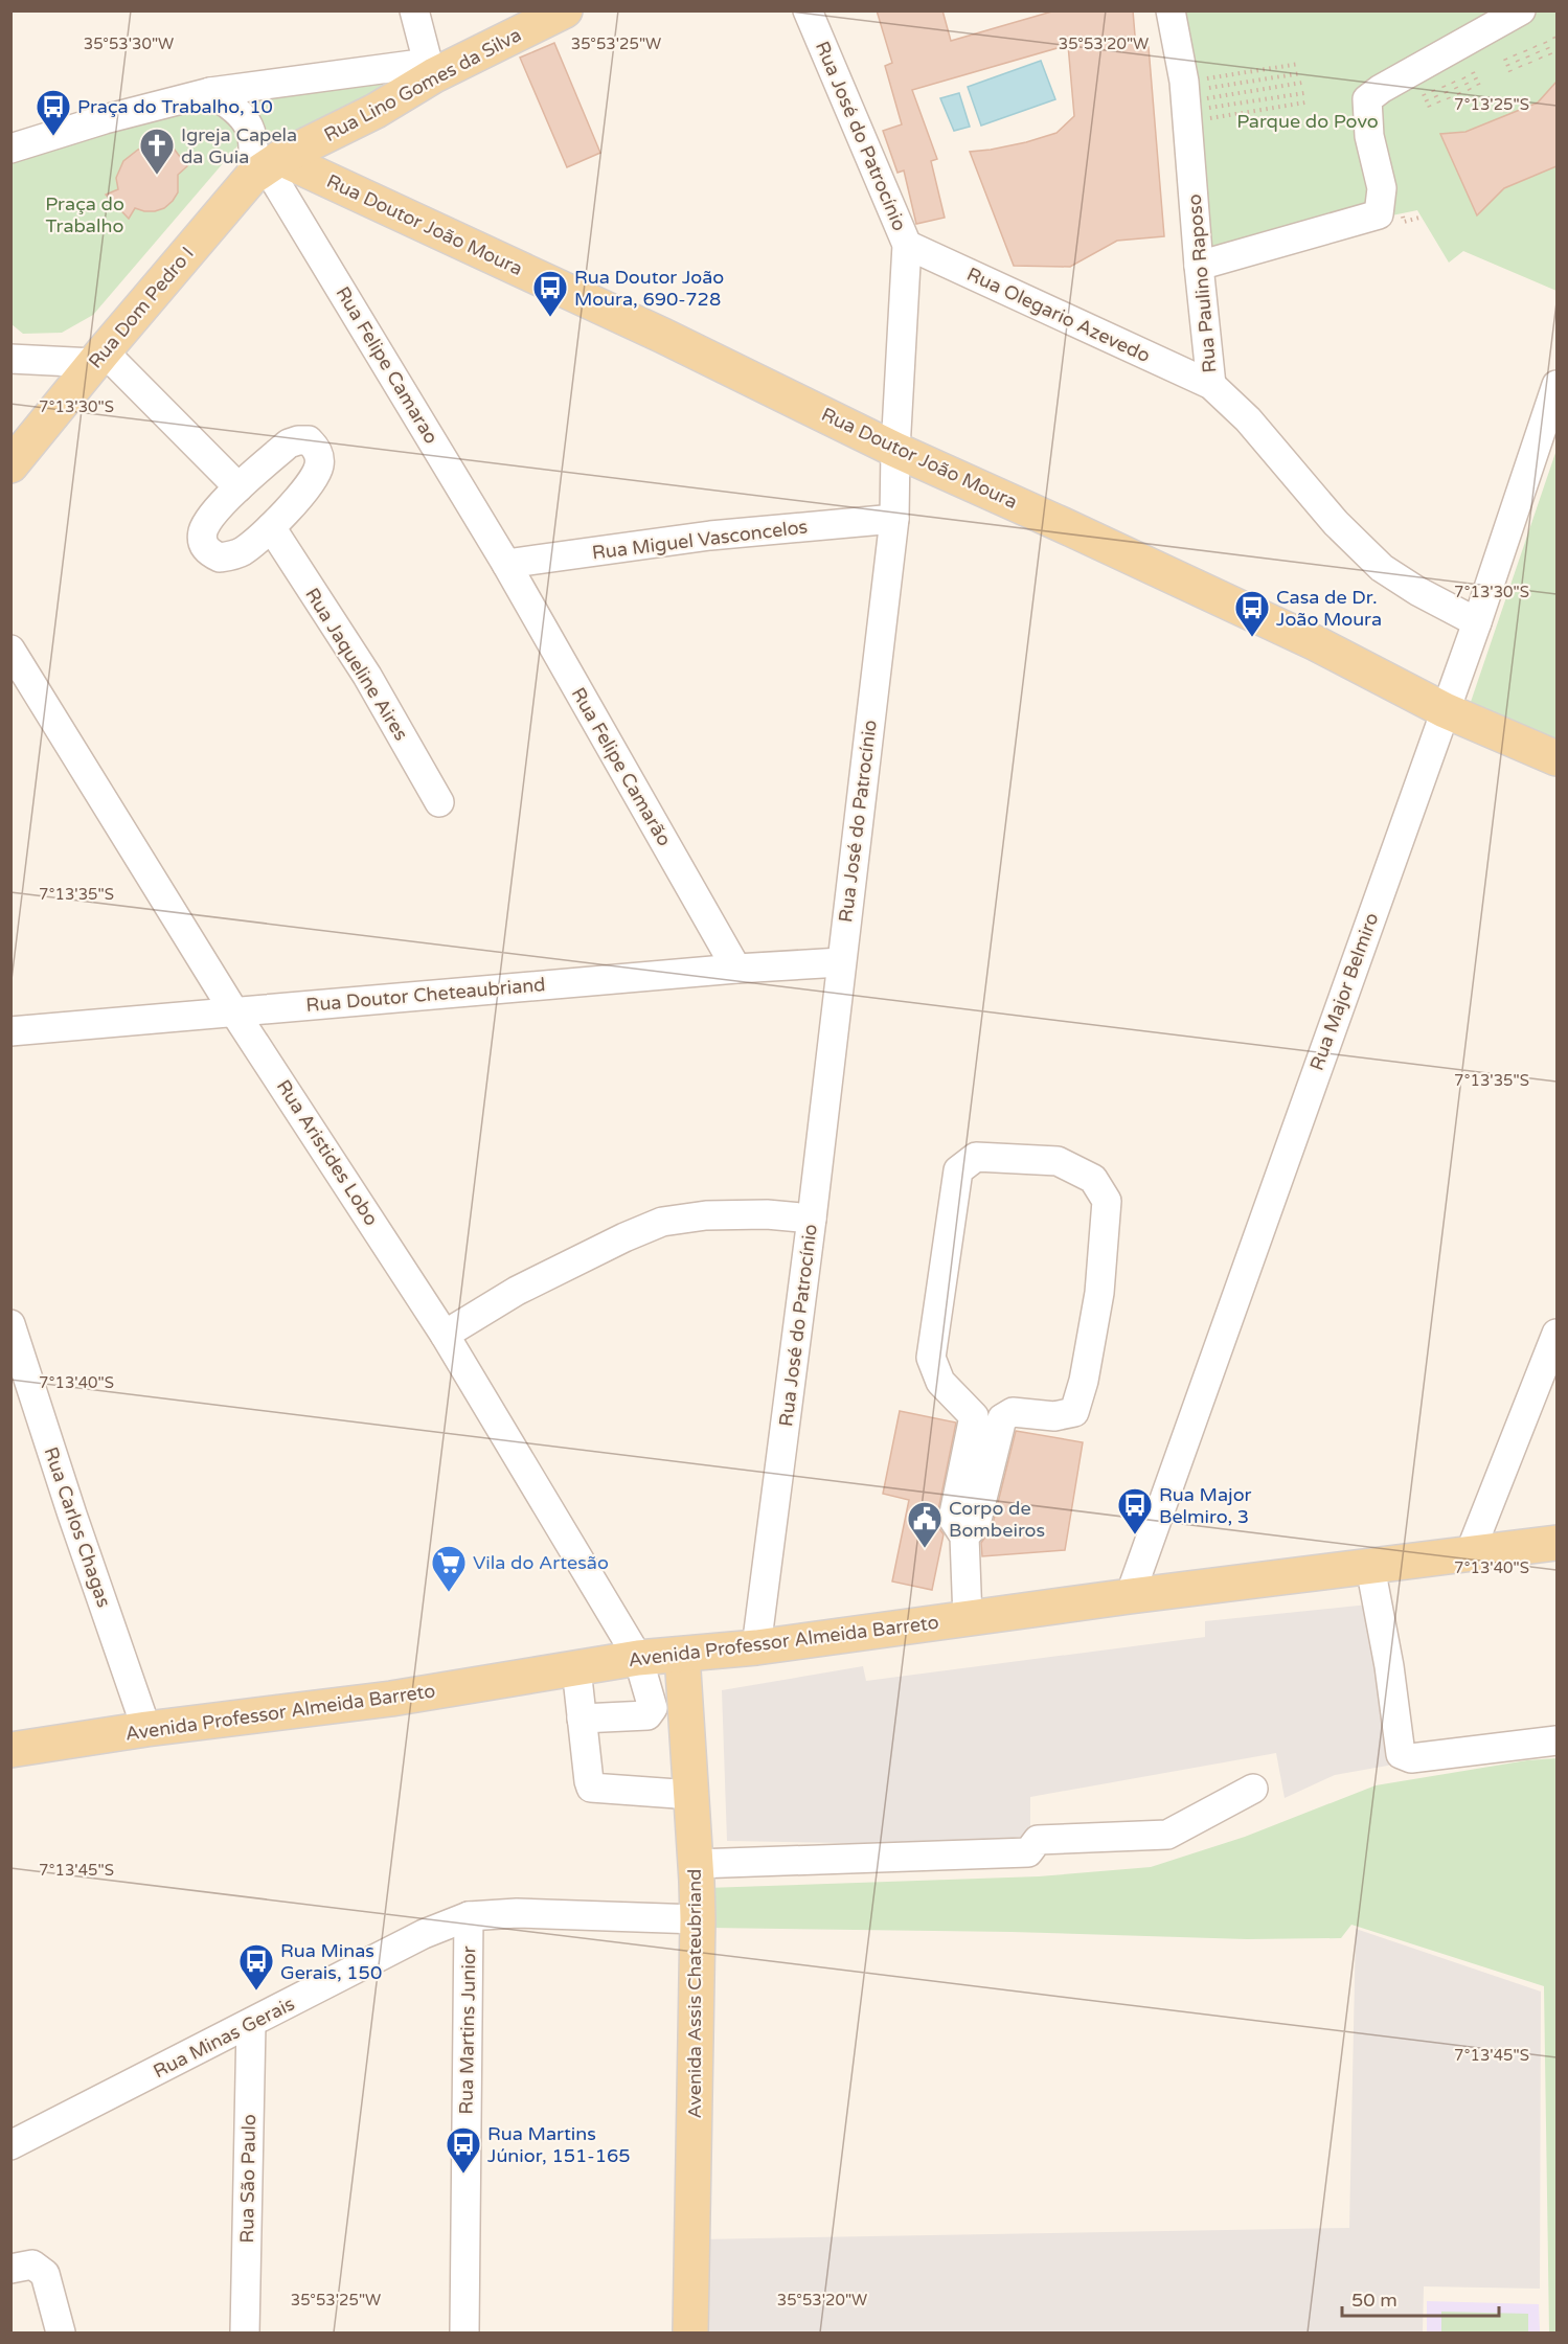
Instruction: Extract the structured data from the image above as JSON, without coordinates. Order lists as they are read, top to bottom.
{
  "streets": {
    "main road": [
      "Rua Lino Gomes da Silva",
      "Rua Doutor João Moura",
      "Rua Dom Pedro I",
      "Avenida Professor Almeida Barreto",
      "Avenida Assis Chateubriand"
    ],
    "street": [
      "Rua José do Patrocínio",
      "Rua Paulino Raposo",
      "Rua Olegario Azevedo",
      "Rua Felipe Camarao",
      "Rua Miguel Vasconcelos",
      "Rua Jaqueline Aires",
      "Rua Felipe Camarão",
      "Rua Major Belmiro",
      "Rua Doutor Cheteaubriand",
      "Rua Aristides Lobo",
      "Rua Carlos Chagas",
      "Rua Martins Junior",
      "Rua Minas Gerais",
      "Rua São Paulo"
    ]
  },
  "crossings": [
    ["Rua Lino Gomes da Silva", "Rua Doutor João Moura"],
    ["Rua Lino Gomes da Silva", "Rua Dom Pedro I"],
    ["Rua Lino Gomes da Silva", "Rua Felipe Camarao"],
    ["Rua José do Patrocínio", "Rua Doutor João Moura"],
    ["Rua José do Patrocínio", "Rua Olegario Azevedo"],
    ["Rua José do Patrocínio", "Rua Miguel Vasconcelos"],
    ["Rua José do Patrocínio", "Rua Doutor Cheteaubriand"],
    ["Rua José do Patrocínio", "Avenida Professor Almeida Barreto"],
    ["Rua Doutor João Moura", "Rua Dom Pedro I"],
    ["Rua Doutor João Moura", "Rua Felipe Camarao"],
    ["Rua Doutor João Moura", "Rua Major Belmiro"],
    ["Rua Paulino Raposo", "Rua Olegario Azevedo"],
    ["Rua Paulino Raposo", "Rua Major Belmiro"],
    ["Rua Dom Pedro I", "Rua Felipe Camarao"],
    ["Rua Felipe Camarao", "Rua Miguel Vasconcelos"],
    ["Rua Felipe Camarao", "Rua Felipe Camarão"],
    ["Rua Miguel Vasconcelos", "Rua Felipe Camarão"],
    ["Rua Felipe Camarão", "Rua Doutor Cheteaubriand"],
    ["Rua Major Belmiro", "Avenida Professor Almeida Barreto"],
    ["Rua Doutor Cheteaubriand", "Rua Aristides Lobo"],
    ["Rua Aristides Lobo", "Avenida Professor Almeida Barreto"],
    ["Rua Carlos Chagas", "Avenida Professor Almeida Barreto"],
    ["Avenida Professor Almeida Barreto", "Avenida Assis Chateubriand"],
    ["Avenida Assis Chateubriand", "Rua Minas Gerais"],
    ["Rua Martins Junior", "Rua Minas Gerais"],
    ["Rua Minas Gerais", "Rua São Paulo"]
  ],
  "parks": ["Parque do Povo", "Praça do Trabalho"],
  "places": {
    "bus stop": [
      "Praça do Trabalho, 10",
      "Rua Doutor João Moura, 690-728",
      "Casa de Dr. João Moura",
      "Rua Major Belmiro, 3",
      "Rua Minas Gerais, 150",
      "Rua Martins Júnior, 151-165"
    ],
    "church": ["Igreja Capela da Guia"],
    "public building": ["Corpo de Bombeiros"],
    "supermarket": ["Vila do Artesão"]
  },
  "scale_bar": "50 m",
  "coordinates": [
    "35°53'30\"W",
    "35°53'25\"W",
    "35°53'20\"W",
    "7°13'25\"S",
    "7°13'30\"S",
    "7°13'35\"S",
    "7°13'40\"S",
    "7°13'45\"S"
  ]
}
